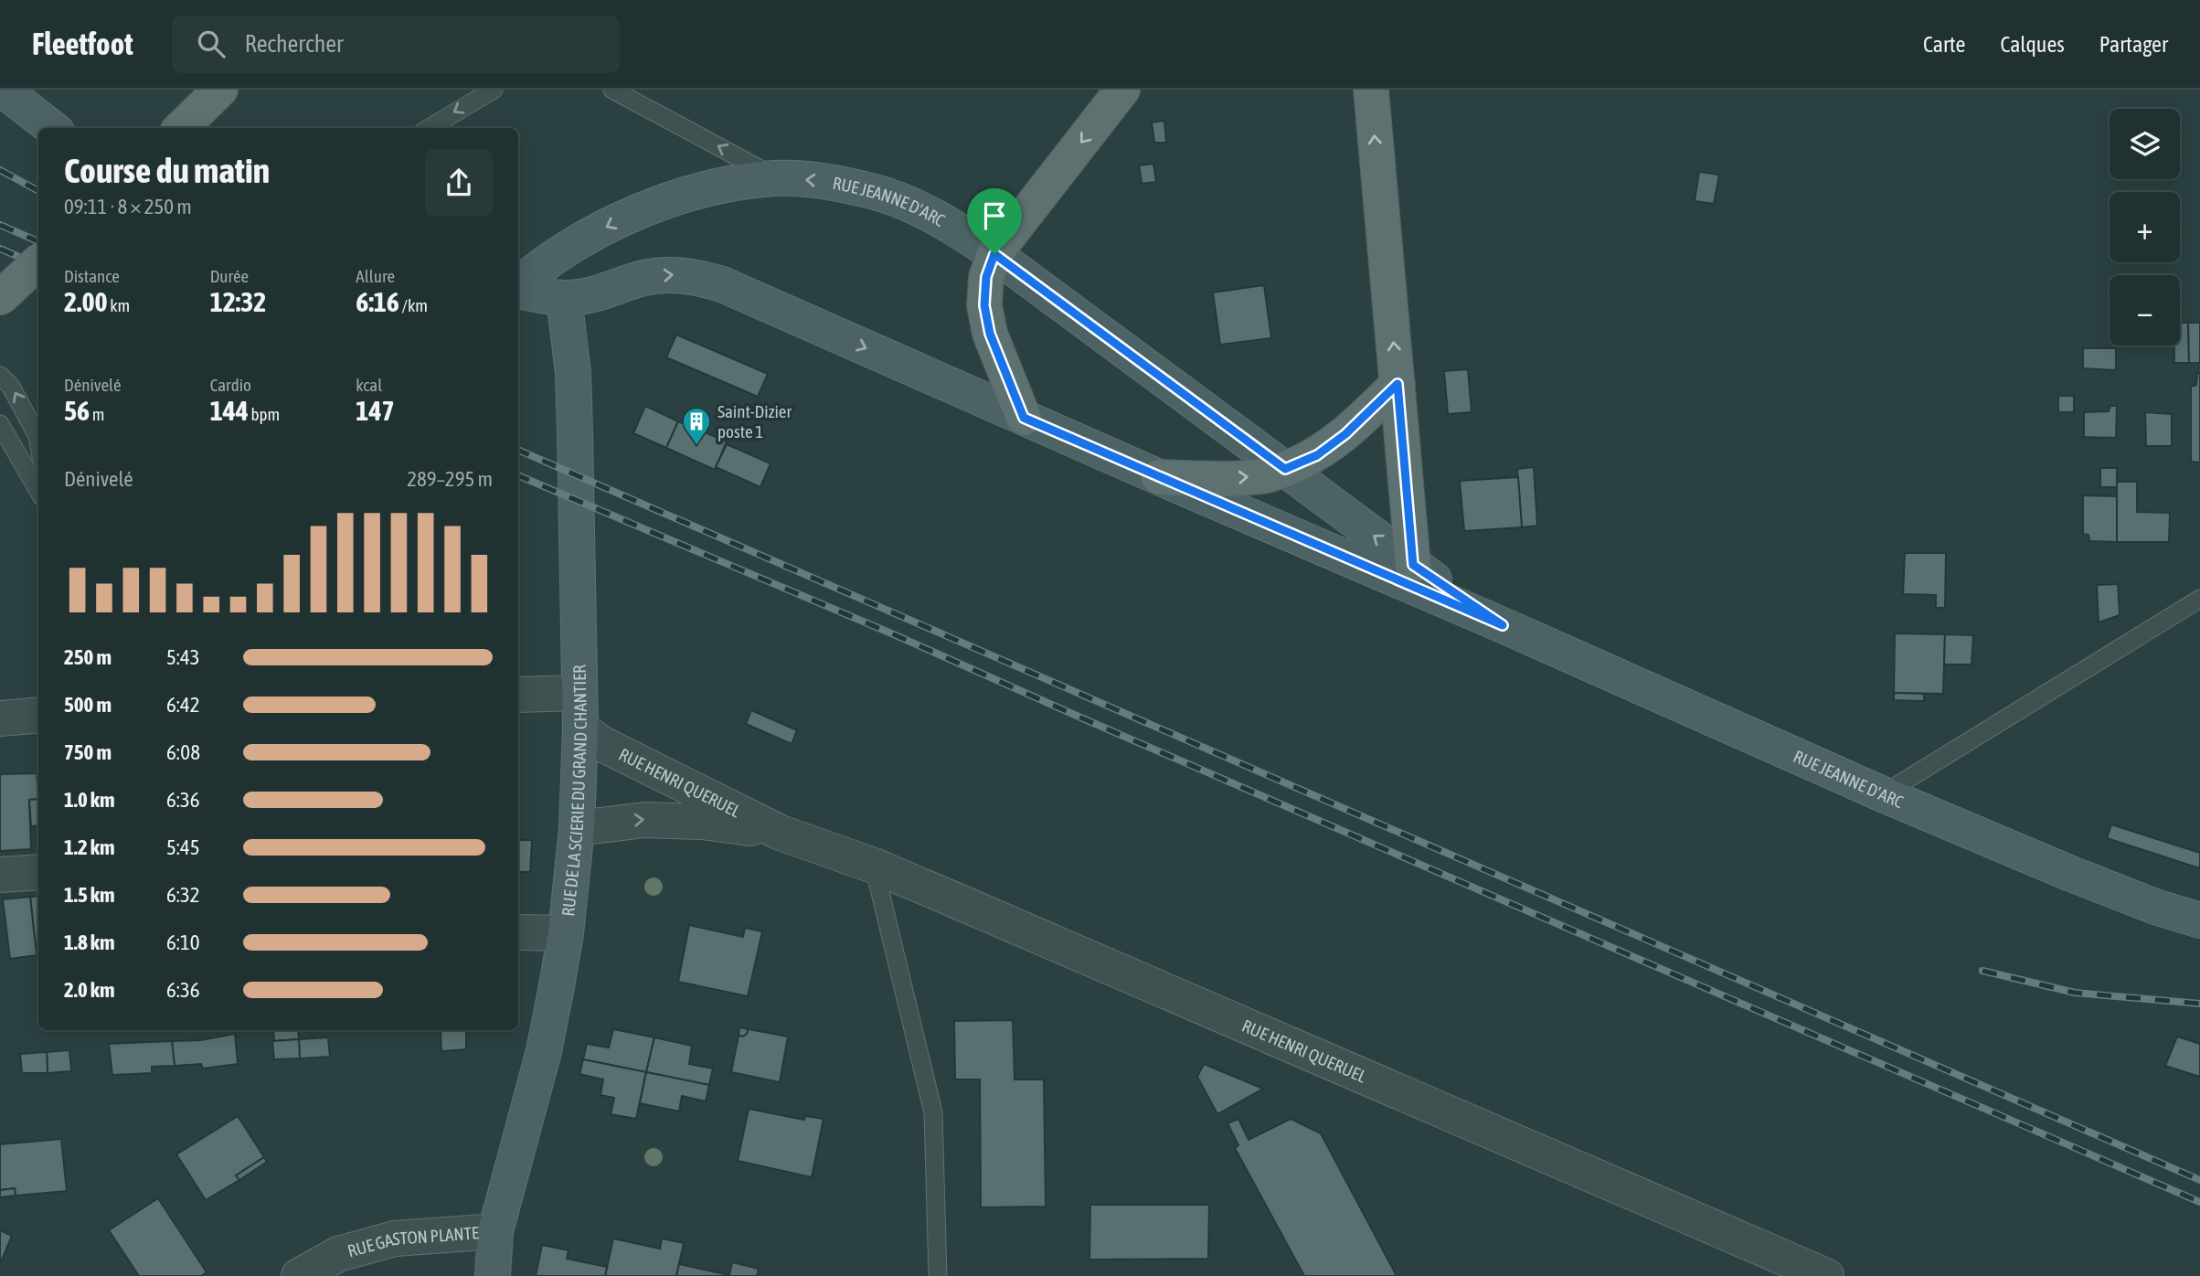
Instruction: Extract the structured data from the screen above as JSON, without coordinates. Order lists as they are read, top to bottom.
{
  "streets": {
    "main road": ["RUE JEANNE D'ARC", "RUE DE LA SCIERIE DU GRAND CHANTIER"],
    "street": ["RUE HENRI QUERUEL", "RUE GASTON PLANTE"]
  },
  "crossings": [
    ["RUE JEANNE D'ARC", "RUE DE LA SCIERIE DU GRAND CHANTIER"],
    ["RUE HENRI QUERUEL", "RUE DE LA SCIERIE DU GRAND CHANTIER"],
    ["RUE DE LA SCIERIE DU GRAND CHANTIER", "RUE GASTON PLANTE"]
  ],
  "places": {
    "building": ["Saint-Dizier poste 1"]
  },
  "page": {
    "header": "Fleetfoot",
    "search": "Rechercher",
    "nav": ["Carte", "Calques", "Partager"],
    "map_buttons": ["+", "−"],
    "heading": ["Course du matin", "09:11 · 8 × 250 m"],
    "stats": [
      ["Distance", "2.00 km"],
      ["Durée", "12:32"],
      ["Allure", "6:16 /km"],
      ["Dénivelé", "56 m"],
      ["Cardio", "144 bpm"],
      ["kcal", "147"]
    ],
    "chart": ["Dénivelé", "289–295 m"],
    "list": [
      {
        "name": "250 m",
        "note": "5:43"
      },
      {
        "name": "500 m",
        "note": "6:42"
      },
      {
        "name": "750 m",
        "note": "6:08"
      },
      {
        "name": "1.0 km",
        "note": "6:36"
      },
      {
        "name": "1.2 km",
        "note": "5:45"
      },
      {
        "name": "1.5 km",
        "note": "6:32"
      },
      {
        "name": "1.8 km",
        "note": "6:10"
      },
      {
        "name": "2.0 km",
        "note": "6:36"
      }
    ]
  }
}
